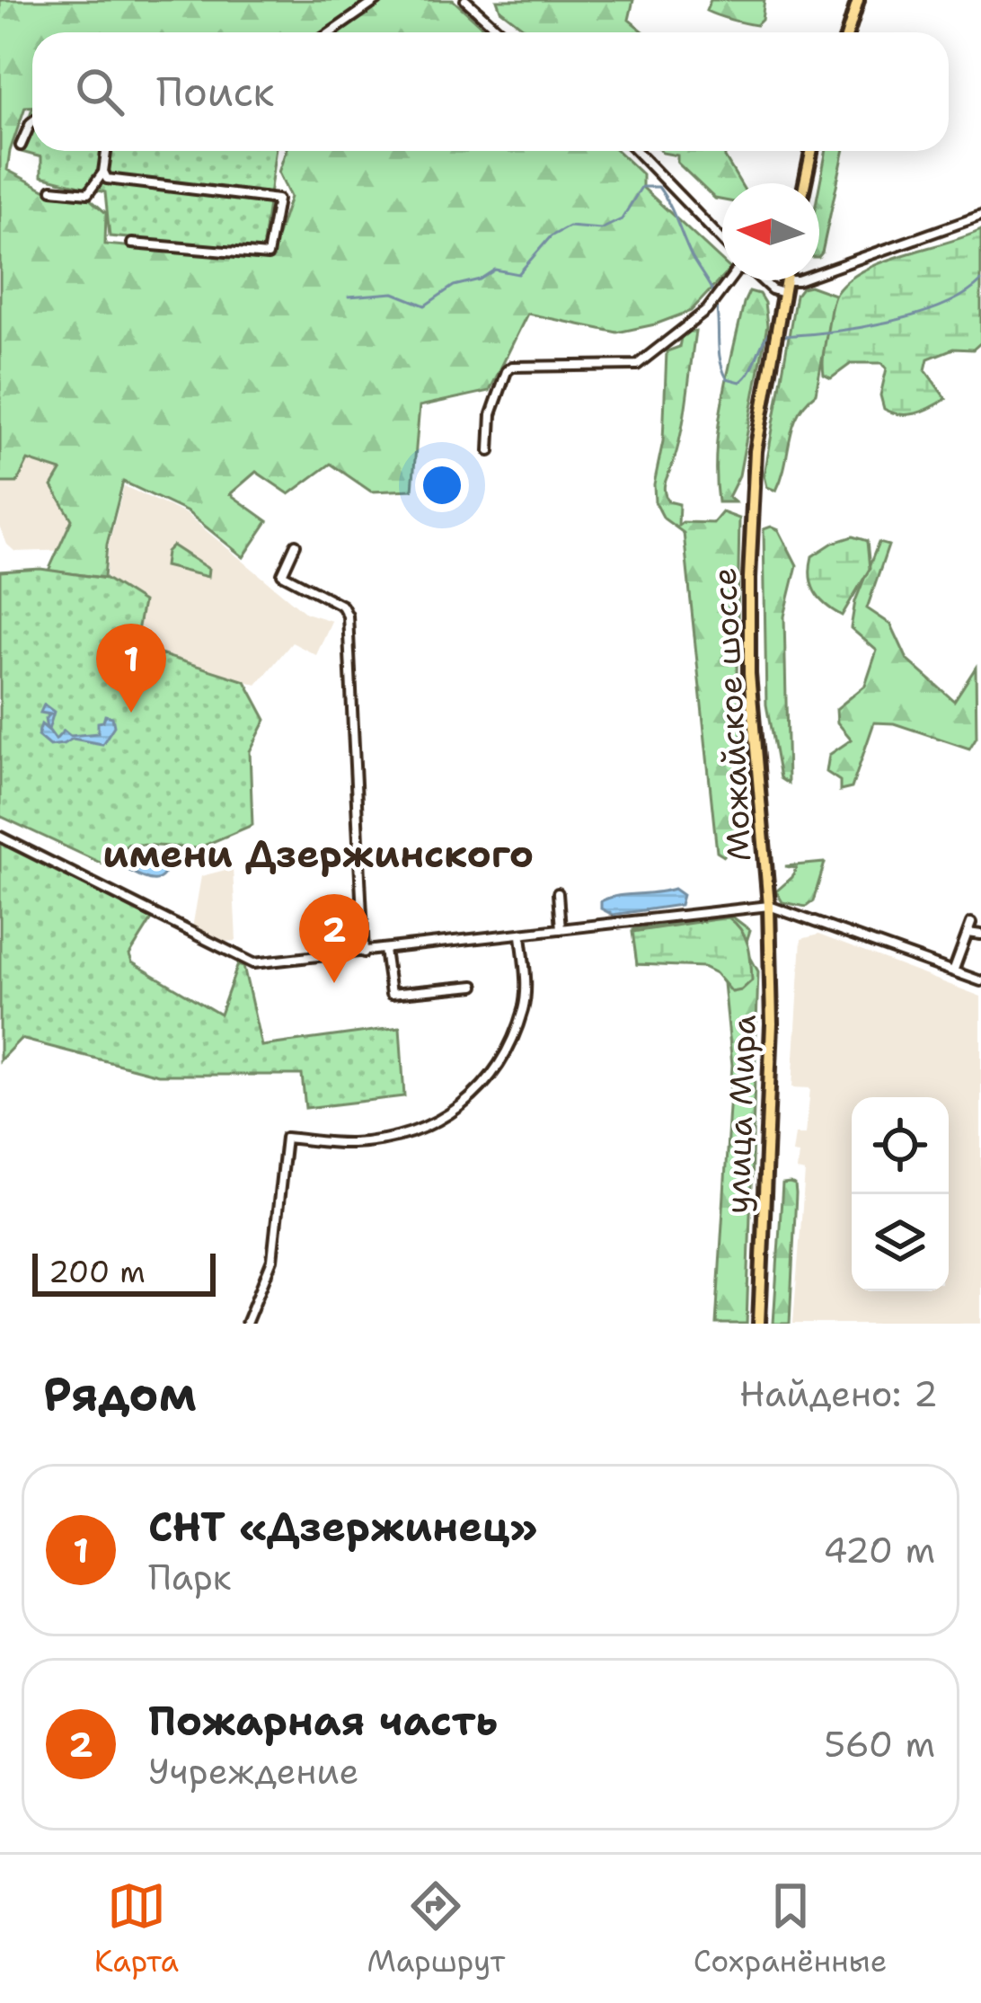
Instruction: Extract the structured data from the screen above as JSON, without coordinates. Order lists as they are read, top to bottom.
{
  "streets": {
    "main road": ["Можайское шоссе", "улица Мира"]
  },
  "crossings": [
    ["Можайское шоссе", "улица Мира"]
  ],
  "districts": ["имени Дзержинского"],
  "scale_bar": "200 m",
  "north": "left",
  "page": {
    "search": "Поиск",
    "pins": ["1", "2"],
    "scale": "200 m",
    "heading": ["Рядом", "Найдено: 2"],
    "list": [
      {
        "mark": "1",
        "name": "СНТ «Дзержинец»",
        "note": "Парк",
        "value": "420 m"
      },
      {
        "mark": "2",
        "name": "Пожарная часть",
        "note": "Учреждение",
        "value": "560 m"
      }
    ],
    "nav": ["Карта", "Маршрут", "Сохранённые"]
  }
}
